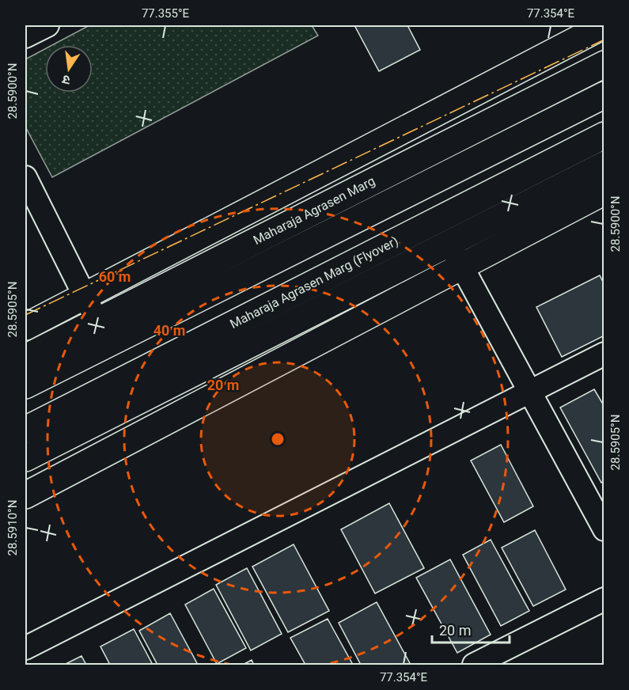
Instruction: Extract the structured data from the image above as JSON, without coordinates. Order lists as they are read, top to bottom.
{
  "streets": {
    "main road": ["Maharaja Agrasen Marg", "Maharaja Agrasen Marg (Flyover)"]
  },
  "scale_bar": "20 m",
  "north": "bottom",
  "coordinates": [
    "77.355°E",
    "77.354°E",
    "28.5900°N",
    "28.5905°N",
    "28.5910°N"
  ],
  "rings": ["60 m", "40 m", "20 m"]
}
